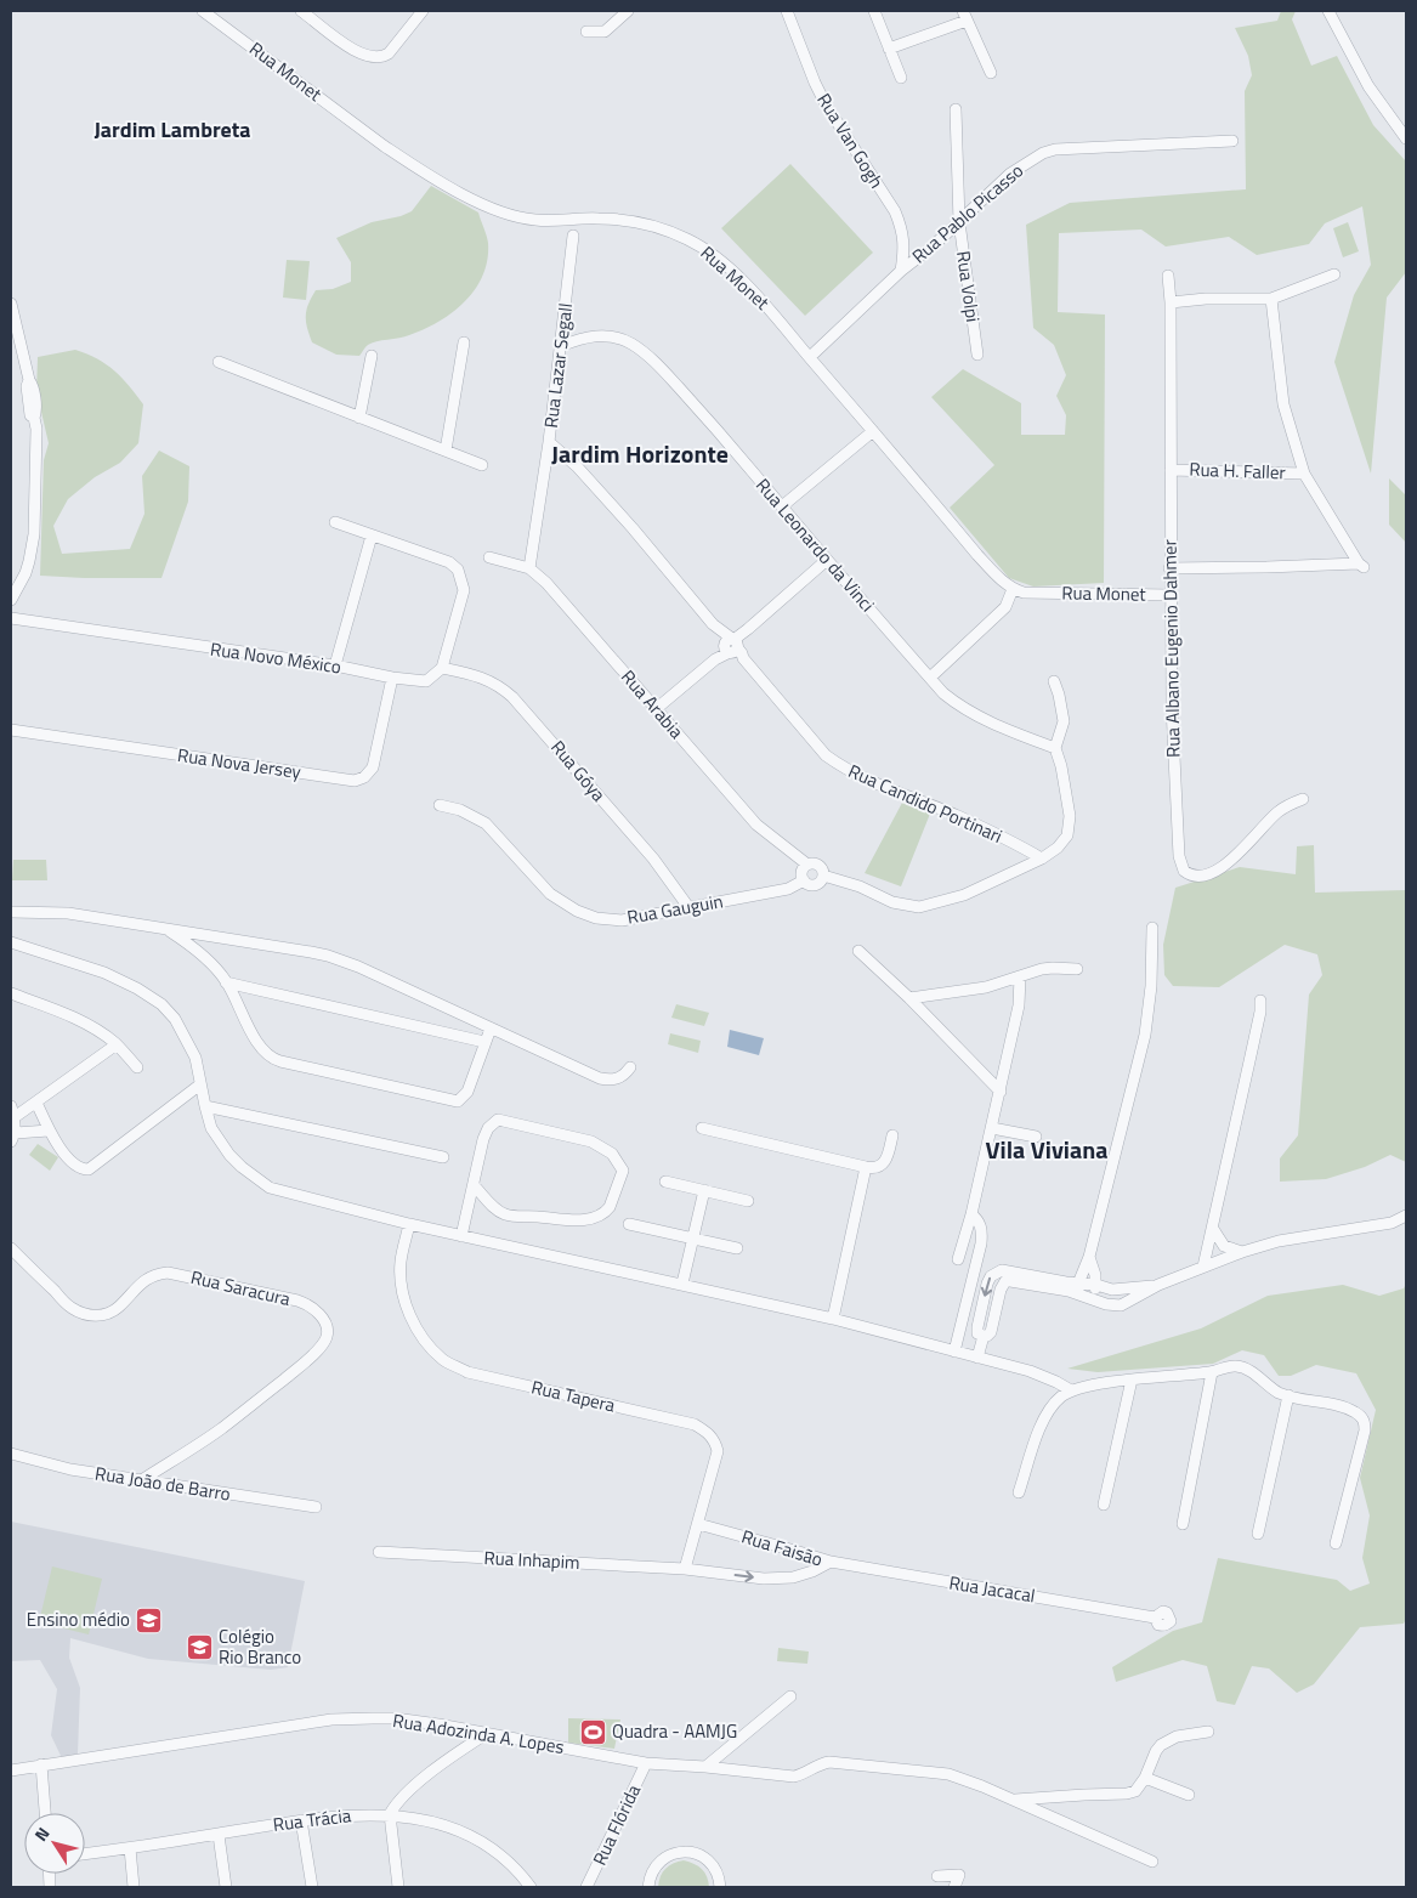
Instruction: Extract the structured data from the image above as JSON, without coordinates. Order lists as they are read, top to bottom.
{
  "streets": {
    "street": [
      "Rua Monet",
      "Rua Van Gogh",
      "Rua Pablo Picasso",
      "Rua Volpi",
      "Rua Lazar Segall",
      "Rua H. Faller",
      "Rua Leonardo da Vinci",
      "Rua Albano Eugenio Dahmer",
      "Rua Novo México",
      "Rua Arabia",
      "Rua Nova Jersey",
      "Rua Góya",
      "Rua Candido Portinari",
      "Rua Gauguin",
      "Rua Saracura",
      "Rua Tapera",
      "Rua João de Barro",
      "Rua Faisão",
      "Rua Inhapim",
      "Rua Jacacal",
      "Rua Adozinda A. Lopes",
      "Rua Trácia",
      "Rua Flórida"
    ]
  },
  "crossings": [
    ["Rua Monet", "Rua Pablo Picasso"],
    ["Rua Monet", "Rua Albano Eugenio Dahmer"],
    ["Rua Van Gogh", "Rua Pablo Picasso"],
    ["Rua Pablo Picasso", "Rua Volpi"],
    ["Rua Lazar Segall", "Rua Leonardo da Vinci"],
    ["Rua Lazar Segall", "Rua Arabia"],
    ["Rua Lazar Segall", "Rua Candido Portinari"],
    ["Rua H. Faller", "Rua Albano Eugenio Dahmer"],
    ["Rua Novo México", "Rua Nova Jersey"],
    ["Rua Novo México", "Rua Góya"],
    ["Rua Arabia", "Rua Candido Portinari"],
    ["Rua Arabia", "Rua Gauguin"],
    ["Rua Góya", "Rua Gauguin"],
    ["Rua Saracura", "Rua João de Barro"],
    ["Rua Tapera", "Rua Faisão"],
    ["Rua Tapera", "Rua Inhapim"],
    ["Rua Faisão", "Rua Inhapim"],
    ["Rua Faisão", "Rua Jacacal"],
    ["Rua Adozinda A. Lopes", "Rua Flórida"]
  ],
  "districts": ["Jardim Lambreta", "Jardim Horizonte", "Vila Viviana"],
  "places": {
    "school or university": ["Ensino médio", "Colégio Rio Branco"],
    "sports": ["Quadra - AAMJG"]
  },
  "north": "top left"
}
